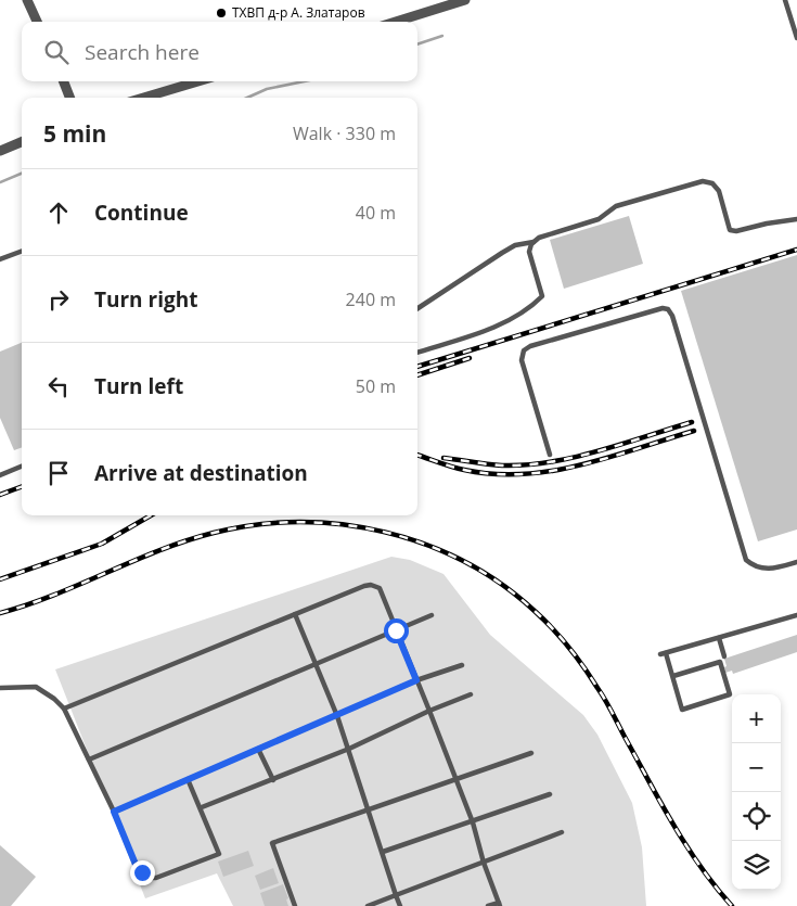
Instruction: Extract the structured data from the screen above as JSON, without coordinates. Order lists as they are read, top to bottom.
{
  "places": ["ТХВП д-р А. Златаров"],
  "page": {
    "search": "Search here",
    "heading": ["5 min", "Walk · 330 m"],
    "list": [
      ["Continue", "40 m"],
      ["Turn right", "240 m"],
      ["Turn left", "50 m"],
      "Arrive at destination"
    ],
    "map_buttons": ["+", "−"]
  }
}
